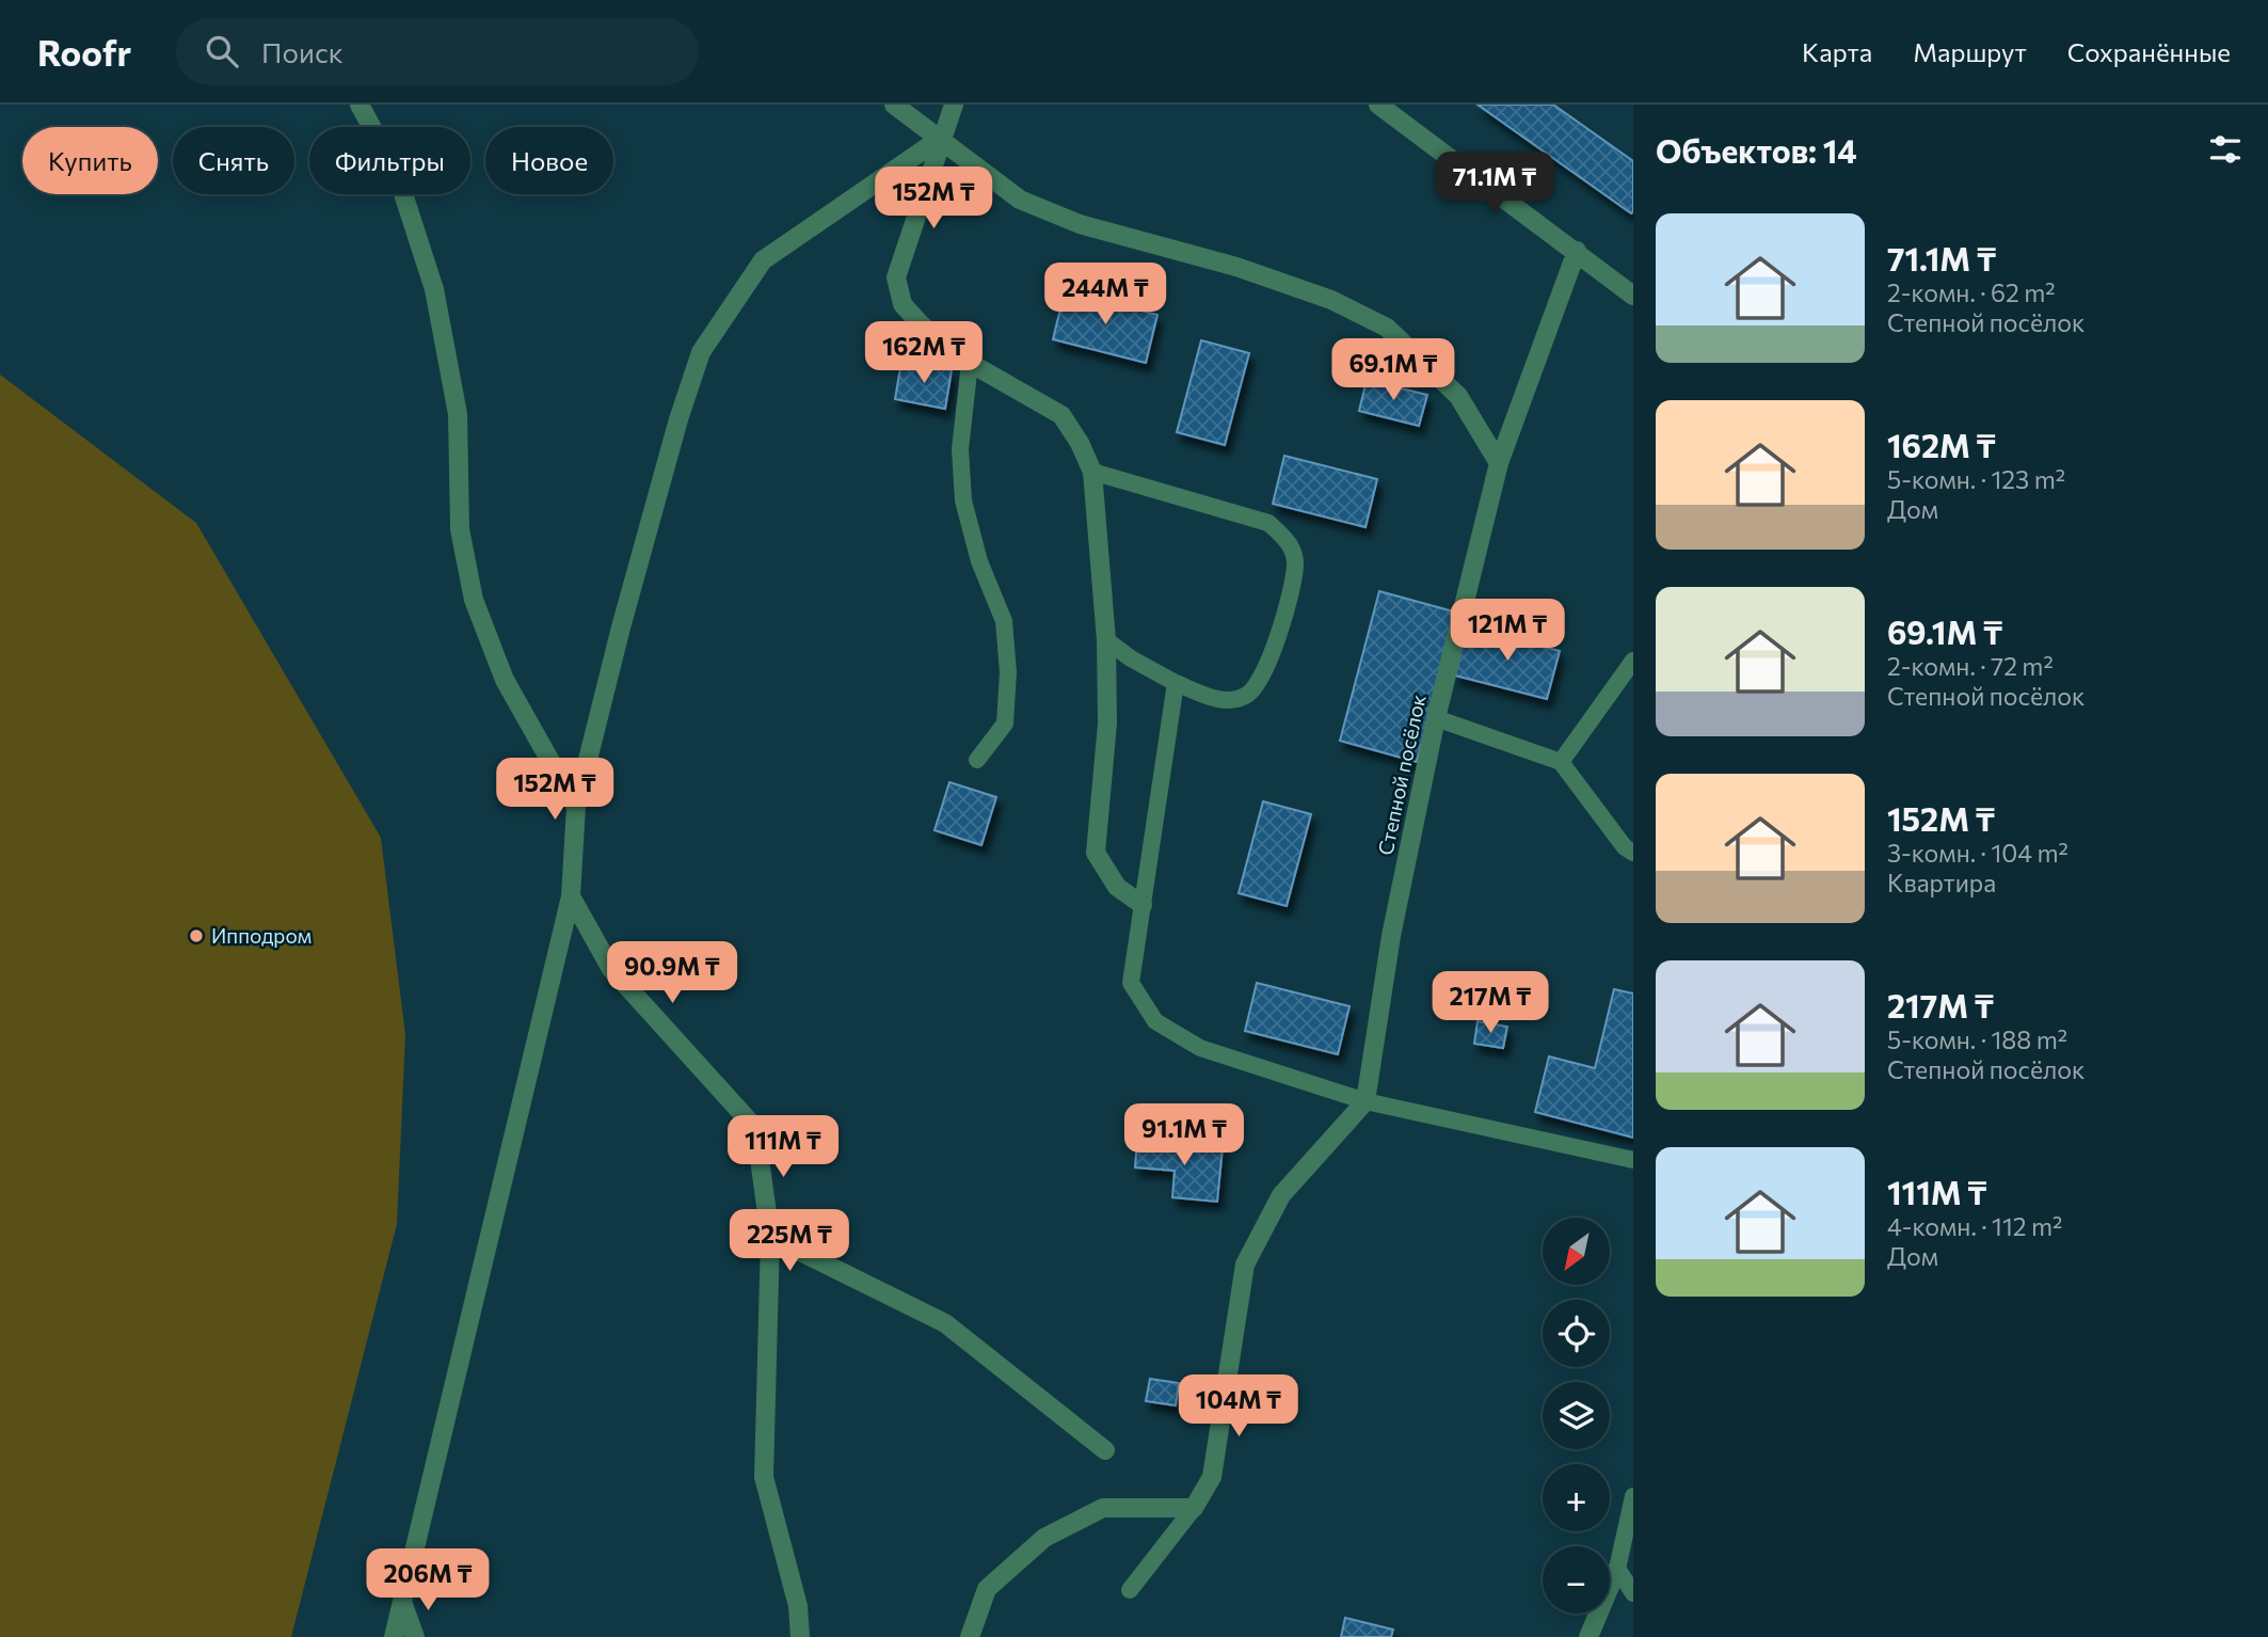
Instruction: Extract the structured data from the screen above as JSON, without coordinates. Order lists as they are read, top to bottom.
{
  "streets": {
    "street": ["Степной посёлок"]
  },
  "places": ["Ипподром"],
  "north": "bottom left",
  "page": {
    "header": "Roofr",
    "search": "Поиск",
    "nav": ["Карта", "Маршрут", "Сохранённые"],
    "heading": "Объектов: 14",
    "chip": [
      "Купить",
      "Снять",
      "Фильтры",
      "Новое"
    ],
    "price": [
      "71.1M ₸",
      "152M ₸",
      "244M ₸",
      "162M ₸",
      "69.1M ₸",
      "121M ₸",
      "152M ₸",
      "90.9M ₸",
      "217M ₸",
      "91.1M ₸",
      "111M ₸",
      "225M ₸",
      "104M ₸",
      "206M ₸"
    ],
    "list": [
      {
        "name": "71.1M ₸",
        "note": "2-комн. · 62 m² · Степной посёлок"
      },
      {
        "name": "162M ₸",
        "note": "5-комн. · 123 m² · Дом"
      },
      {
        "name": "69.1M ₸",
        "note": "2-комн. · 72 m² · Степной посёлок"
      },
      {
        "name": "152M ₸",
        "note": "3-комн. · 104 m² · Квартира"
      },
      {
        "name": "217M ₸",
        "note": "5-комн. · 188 m² · Степной посёлок"
      },
      {
        "name": "111M ₸",
        "note": "4-комн. · 112 m² · Дом"
      }
    ],
    "map_buttons": ["+", "−"]
  }
}
